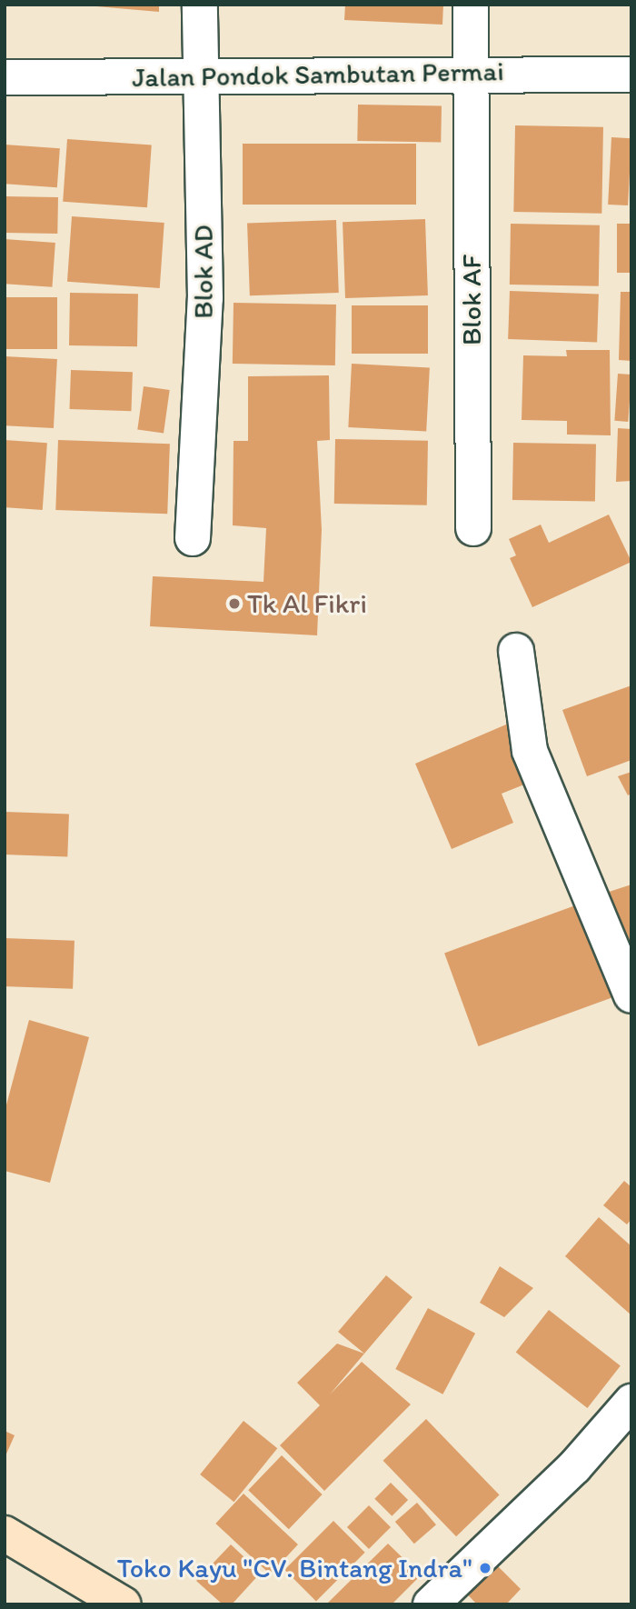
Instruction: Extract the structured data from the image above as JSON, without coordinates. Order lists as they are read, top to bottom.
{
  "streets": {
    "street": ["Jalan Pondok Sambutan Permai", "Blok AD", "Blok AF"]
  },
  "crossings": [
    ["Jalan Pondok Sambutan Permai", "Blok AD"],
    ["Jalan Pondok Sambutan Permai", "Blok AF"]
  ],
  "places": ["Tk Al Fikri", "Toko Kayu \"CV. Bintang Indra\""]
}
